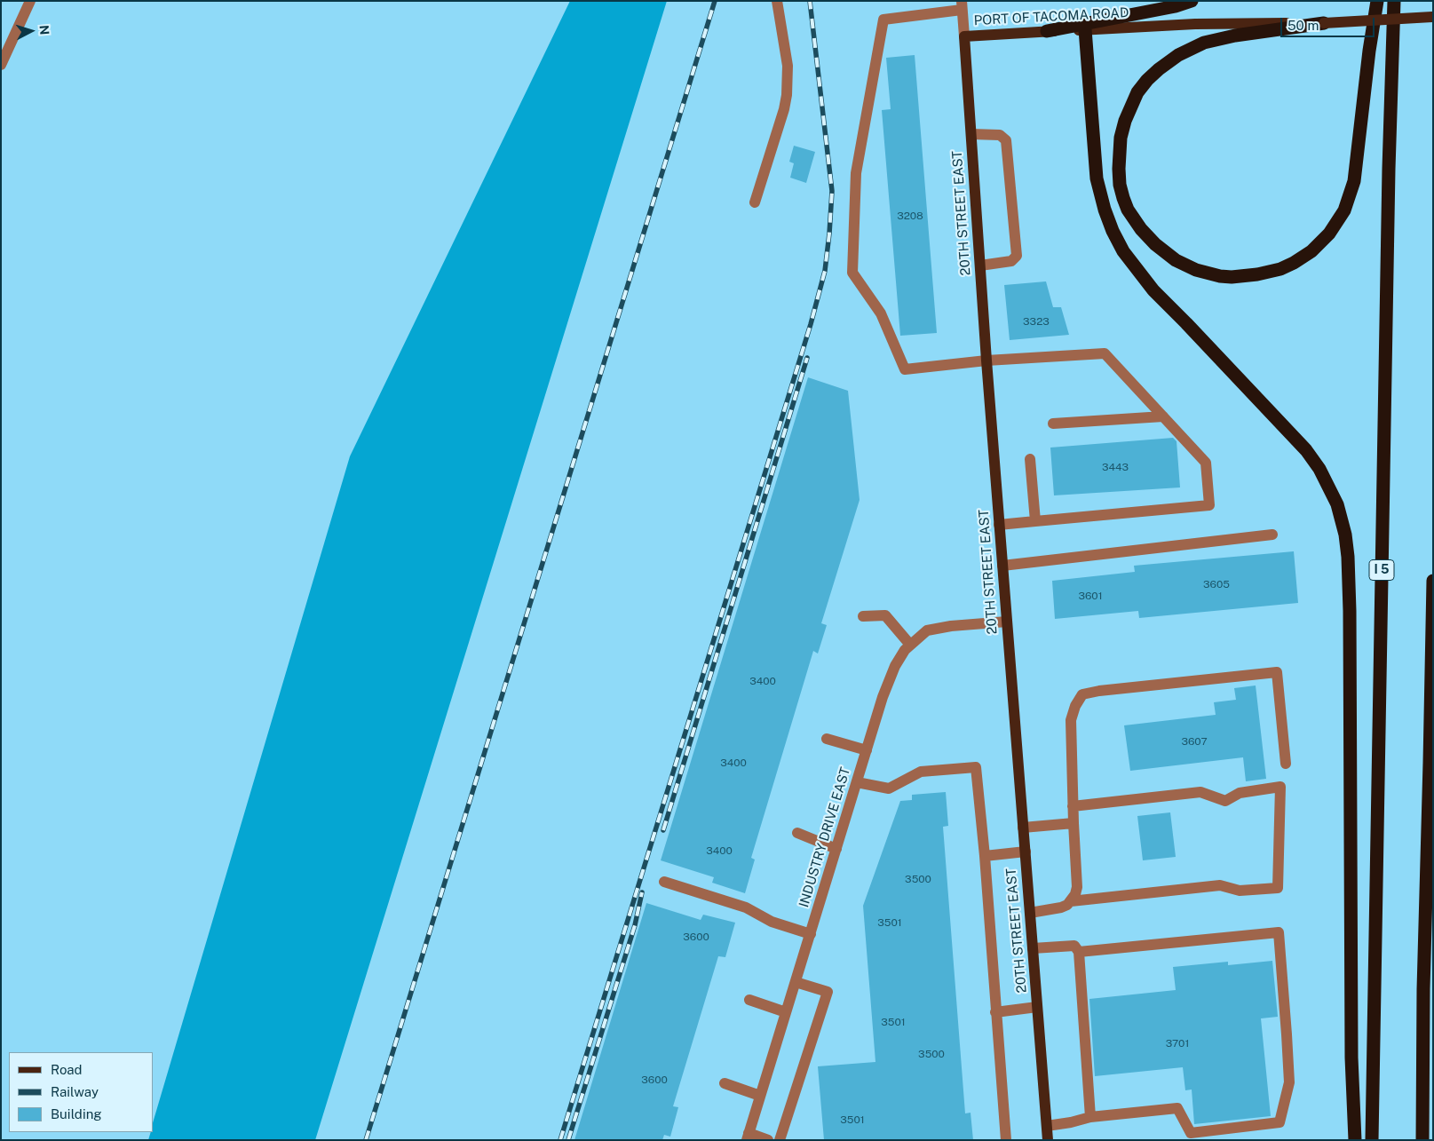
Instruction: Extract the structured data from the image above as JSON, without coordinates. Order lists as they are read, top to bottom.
{
  "streets": {
    "highway": ["I 5"],
    "main road": ["PORT OF TACOMA ROAD", "20TH STREET EAST"],
    "street": ["INDUSTRY DRIVE EAST"]
  },
  "crossings": [
    ["PORT OF TACOMA ROAD", "20TH STREET EAST"],
    ["20TH STREET EAST", "INDUSTRY DRIVE EAST"]
  ],
  "house_numbers": [
    "3208",
    "3323",
    "3443",
    "3605",
    "3601",
    "3400",
    "3607",
    "3400",
    "3400",
    "3500",
    "3501",
    "3600",
    "3501",
    "3701",
    "3500",
    "3600",
    "3501"
  ],
  "legend": ["Road", "Railway", "Building"],
  "scale_bar": "50 m",
  "north": "right"
}
